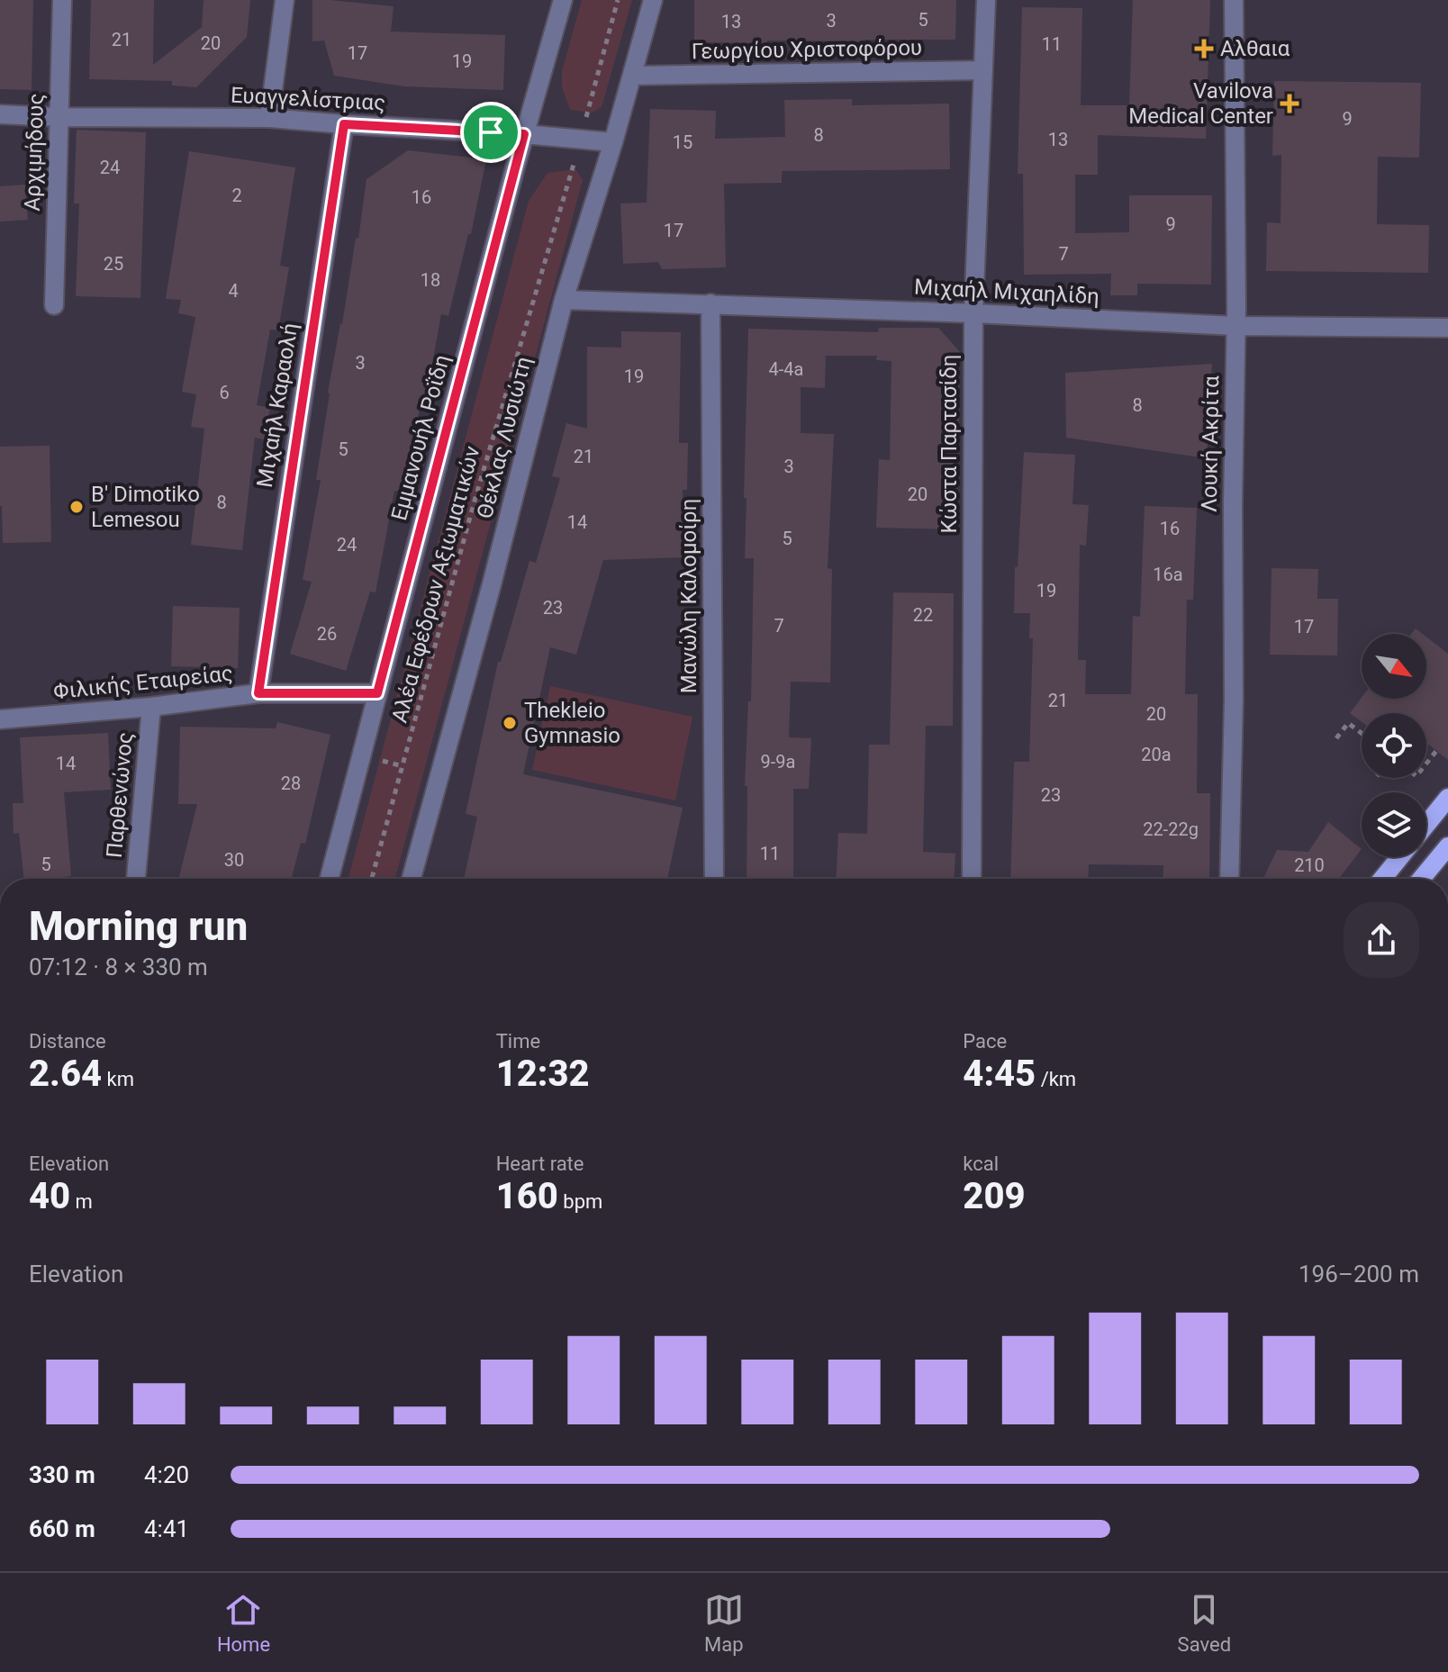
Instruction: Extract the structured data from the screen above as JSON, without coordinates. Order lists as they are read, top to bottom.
{
  "streets": {
    "street": [
      "Γεωργίου Χριστοφόρου",
      "Ευαγγελίστριας",
      "Αρχιμήδους",
      "Μιχαήλ Μιχαηλίδη",
      "Μιχαήλ Καραολή",
      "Εμμανουήλ Ροΐδη",
      "Θέκλας Λυσιώτη",
      "Κώστα Παρτασίδη",
      "Λουκή Ακρίτα",
      "Μανώλη Καλομοίρη",
      "Φιλικής Εταιρείας",
      "Παρθενώνος"
    ],
    "path": ["Αλέα Εφέδρων Αξιωματικών"]
  },
  "crossings": [
    ["Γεωργίου Χριστοφόρου", "Θέκλας Λυσιώτη"],
    ["Γεωργίου Χριστοφόρου", "Κώστα Παρτασίδη"],
    ["Ευαγγελίστριας", "Αρχιμήδους"],
    ["Ευαγγελίστριας", "Μιχαήλ Καραολή"],
    ["Ευαγγελίστριας", "Εμμανουήλ Ροΐδη"],
    ["Ευαγγελίστριας", "Θέκλας Λυσιώτη"],
    ["Ευαγγελίστριας", "Αλέα Εφέδρων Αξιωματικών"],
    ["Μιχαήλ Μιχαηλίδη", "Θέκλας Λυσιώτη"],
    ["Μιχαήλ Μιχαηλίδη", "Κώστα Παρτασίδη"],
    ["Μιχαήλ Μιχαηλίδη", "Λουκή Ακρίτα"],
    ["Μιχαήλ Μιχαηλίδη", "Μανώλη Καλομοίρη"],
    ["Μιχαήλ Καραολή", "Φιλικής Εταιρείας"],
    ["Εμμανουήλ Ροΐδη", "Φιλικής Εταιρείας"],
    ["Φιλικής Εταιρείας", "Παρθενώνος"]
  ],
  "places": {
    "health": ["Αλθαια", "Vavilova Medical Center"],
    "other": ["B' Dimotiko Lemesou", "Thekleio Gymnasio"]
  },
  "house_numbers": [
    "5",
    "3",
    "13",
    "21",
    "20",
    "11",
    "17",
    "19",
    "9",
    "8",
    "13",
    "15",
    "24",
    "2",
    "16",
    "9",
    "17",
    "7",
    "25",
    "18",
    "4",
    "3",
    "4-4a",
    "19",
    "6",
    "8",
    "5",
    "21",
    "3",
    "20",
    "8",
    "14",
    "16",
    "5",
    "24",
    "16a",
    "19",
    "23",
    "22",
    "7",
    "17",
    "26",
    "21",
    "20",
    "20a",
    "9-9a",
    "14",
    "28",
    "23",
    "22-22g",
    "11",
    "30",
    "5",
    "210"
  ],
  "north": "bottom right",
  "page": {
    "heading": ["Morning run", "07:12 · 8 × 330 m"],
    "stats": [
      ["Distance", "2.64 km"],
      ["Time", "12:32"],
      ["Pace", "4:45 /km"],
      ["Elevation", "40 m"],
      ["Heart rate", "160 bpm"],
      ["kcal", "209"]
    ],
    "chart": ["Elevation", "196–200 m"],
    "list": [
      {
        "name": "330 m",
        "note": "4:20"
      },
      {
        "name": "660 m",
        "note": "4:41"
      }
    ],
    "tabs": ["Home", "Map", "Saved"]
  }
}
